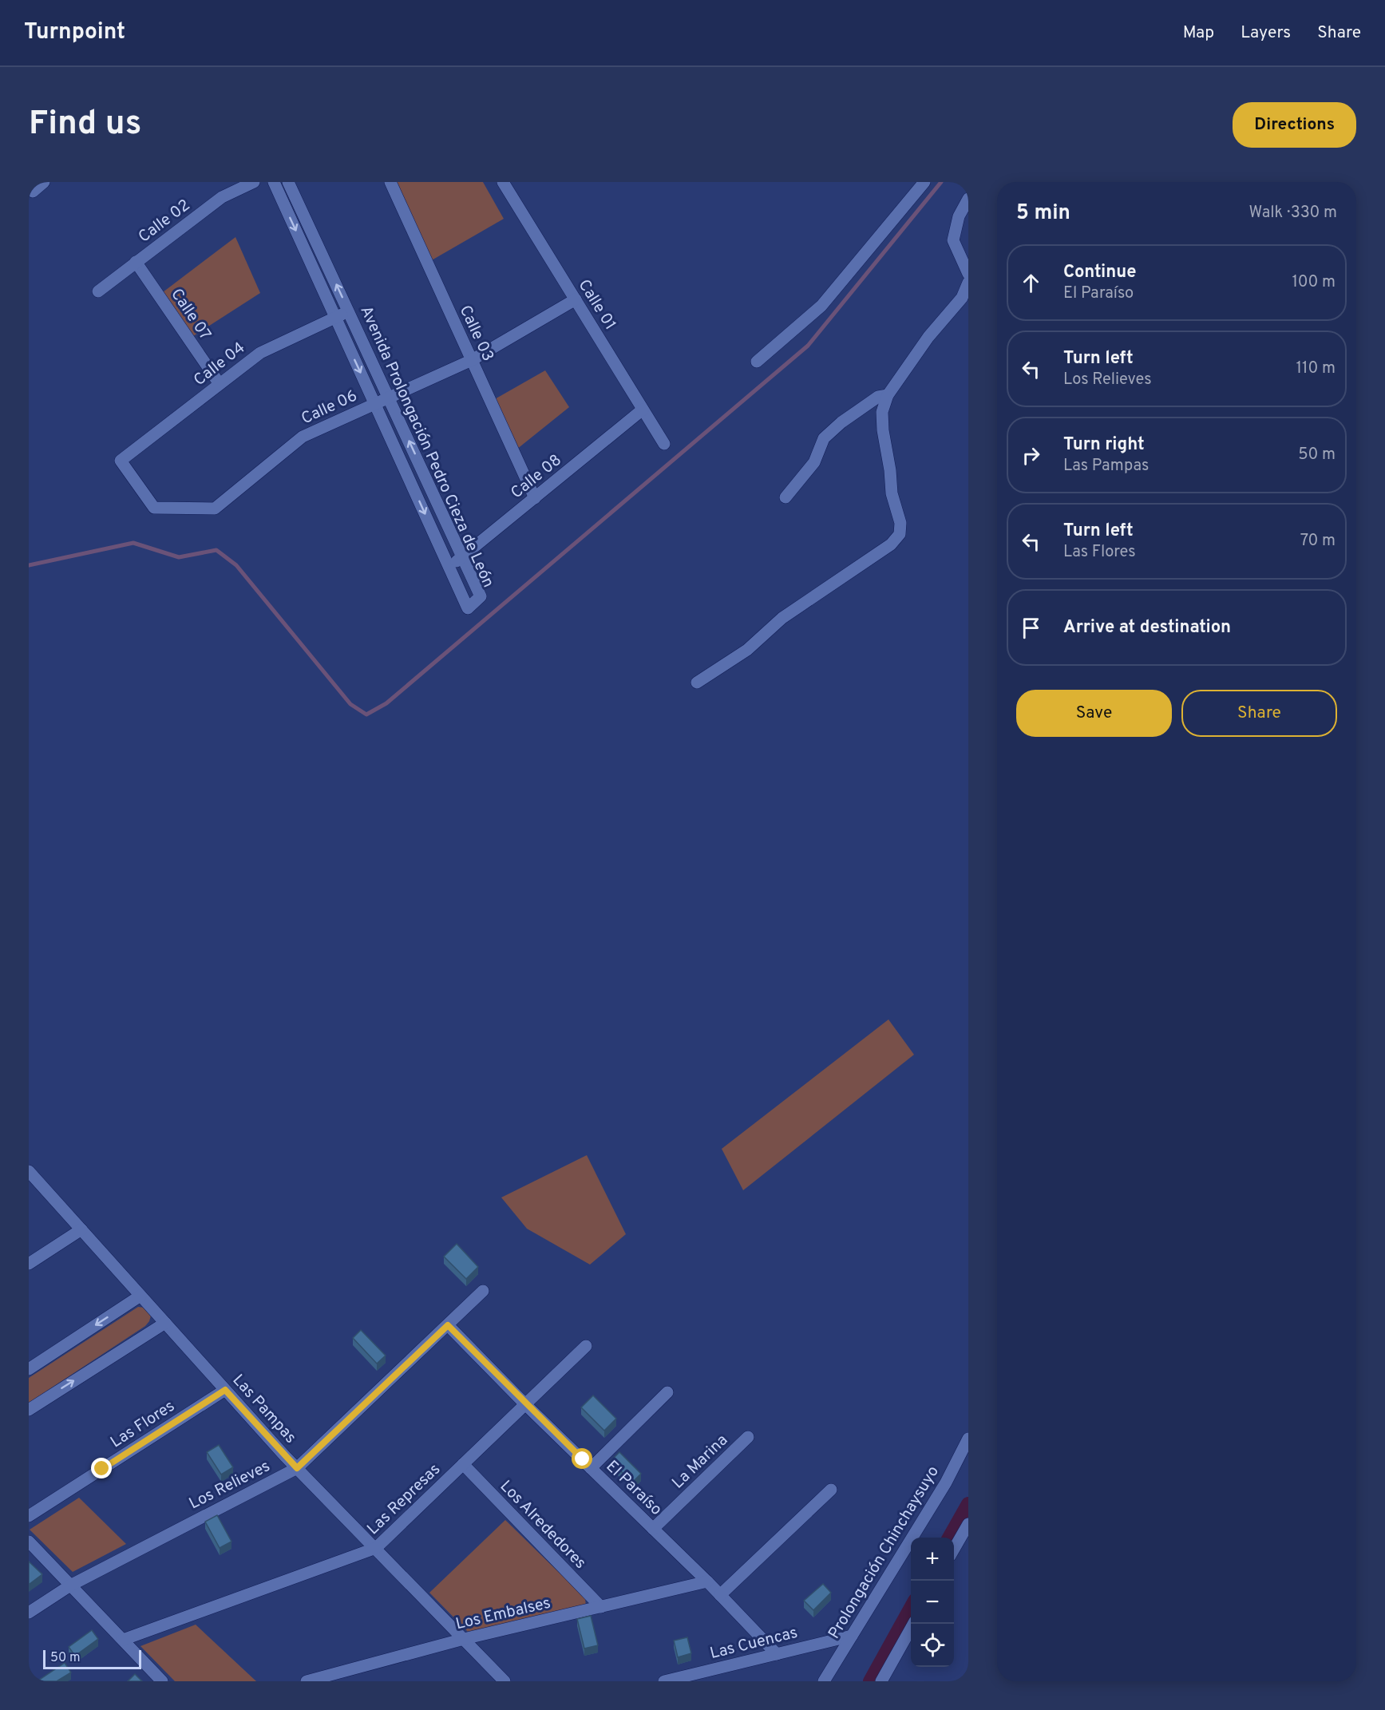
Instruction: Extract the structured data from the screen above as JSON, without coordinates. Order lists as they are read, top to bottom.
{
  "streets": {
    "street": [
      "Calle 02",
      "Calle 01",
      "Calle 07",
      "Calle 03",
      "Calle 04",
      "Calle 06",
      "Avenida Prolongación Pedro Cieza de León",
      "Calle 08",
      "Las Pampas",
      "Las Flores",
      "La Marina",
      "Los Relieves",
      "El Paraíso",
      "Las Represas",
      "Los Alrededores",
      "Prolongación Chinchaysuyo",
      "Los Embalses",
      "Las Cuencas"
    ]
  },
  "crossings": [
    ["Calle 02", "Calle 07"],
    ["Calle 01", "Calle 06"],
    ["Calle 01", "Calle 08"],
    ["Calle 07", "Calle 04"],
    ["Calle 03", "Calle 06"],
    ["Calle 03", "Calle 08"],
    ["Calle 04", "Calle 06"],
    ["Calle 04", "Avenida Prolongación Pedro Cieza de León"],
    ["Calle 06", "Avenida Prolongación Pedro Cieza de León"],
    ["Avenida Prolongación Pedro Cieza de León", "Calle 08"],
    ["Las Pampas", "Las Flores"],
    ["Las Pampas", "Los Relieves"],
    ["Las Pampas", "Las Represas"],
    ["Las Pampas", "Los Embalses"],
    ["La Marina", "El Paraíso"],
    ["Los Relieves", "El Paraíso"],
    ["El Paraíso", "Las Represas"],
    ["El Paraíso", "Los Embalses"],
    ["El Paraíso", "Las Cuencas"],
    ["Las Represas", "Los Alrededores"],
    ["Los Alrededores", "Los Embalses"],
    ["Prolongación Chinchaysuyo", "Las Cuencas"]
  ],
  "scale_bar": "50 m",
  "page": {
    "header": "Turnpoint",
    "nav": ["Map", "Layers", "Share"],
    "buttons": [
      "Directions",
      ["Save", "Share"]
    ],
    "title": "Find us",
    "heading": ["5 min", "Walk · 330 m"],
    "list": [
      ["Continue", "El Paraíso", "100 m"],
      ["Turn left", "Los Relieves", "110 m"],
      ["Turn right", "Las Pampas", "50 m"],
      ["Turn left", "Las Flores", "70 m"],
      "Arrive at destination"
    ],
    "map_buttons": ["+", "−"],
    "scale": "50 m"
  }
}
